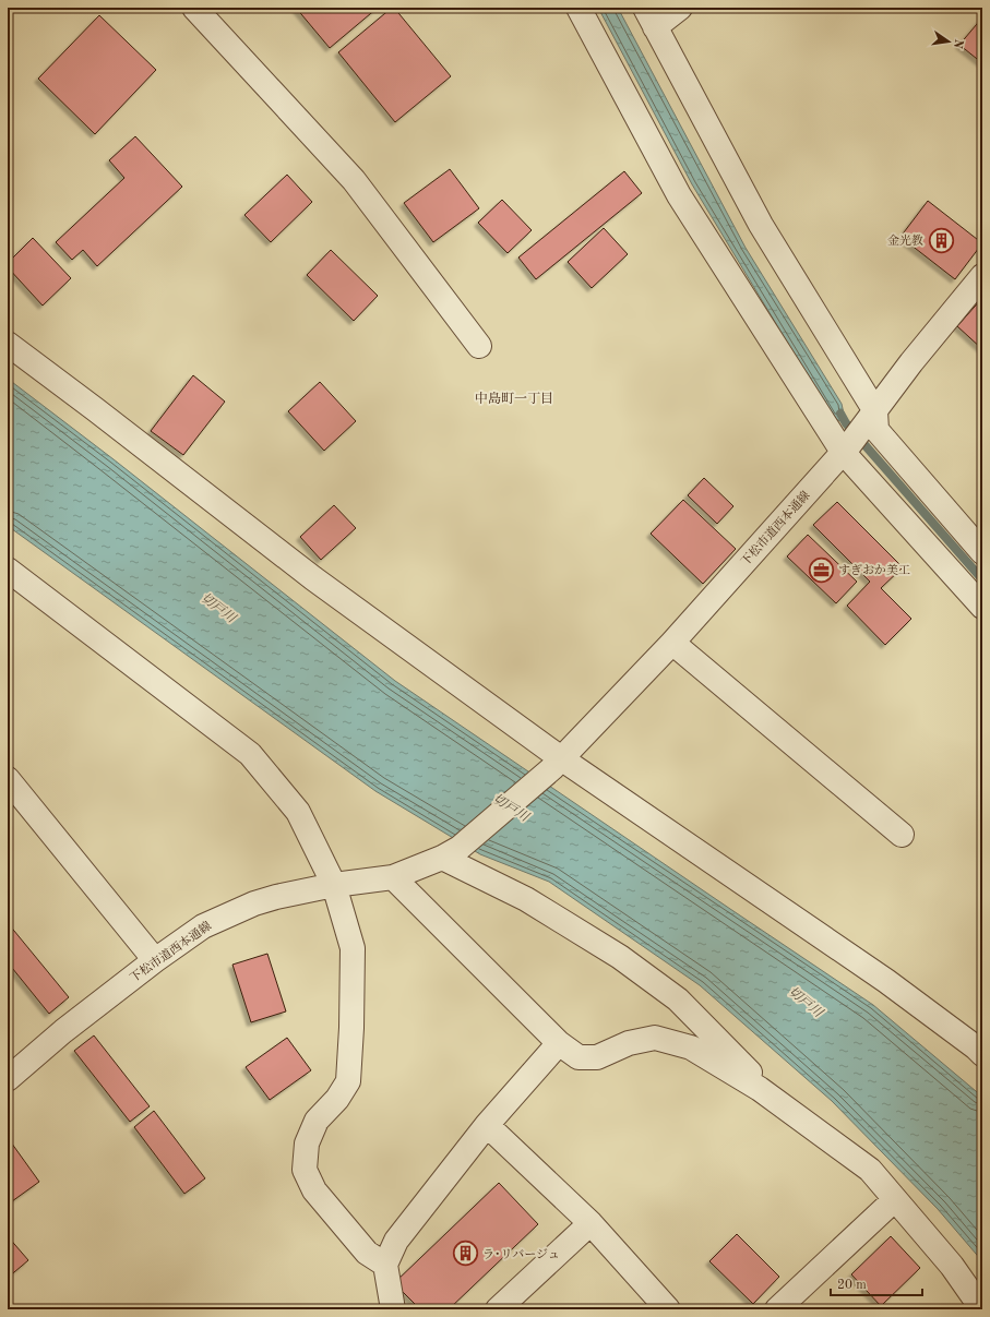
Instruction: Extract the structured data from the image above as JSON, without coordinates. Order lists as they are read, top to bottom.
{
  "streets": {
    "street": ["下松市道西本通線"]
  },
  "districts": ["中島町一丁目"],
  "water": ["切戸川"],
  "places": {
    "building": ["金光教", "ラ･リバージュ"],
    "office": ["すぎおか美工"]
  },
  "scale_bar": "20 m",
  "north": "right"
}
